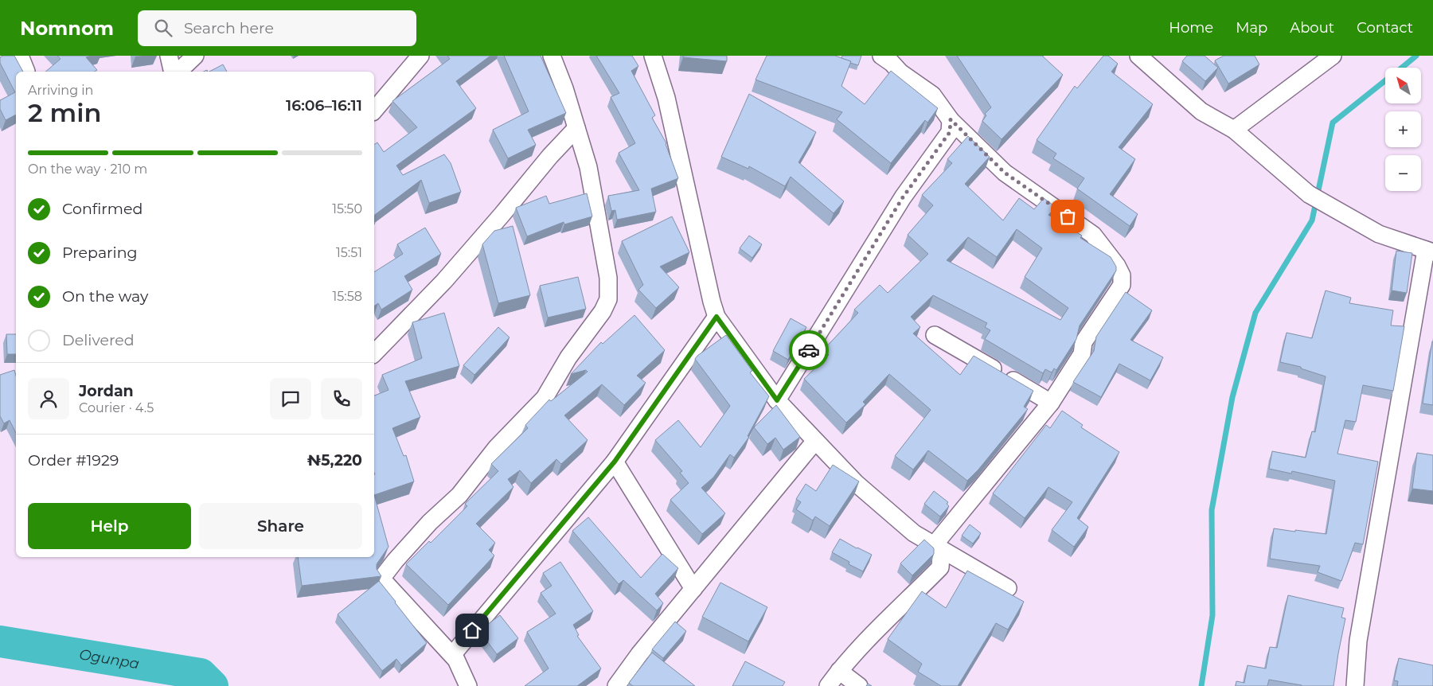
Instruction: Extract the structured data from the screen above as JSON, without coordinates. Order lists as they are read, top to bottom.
{
  "water": ["Ogunpa"],
  "north": "top left",
  "page": {
    "header": "Nomnom",
    "search": "Search here",
    "nav": [
      "Home",
      "Map",
      "About",
      "Contact"
    ],
    "map_buttons": ["+", "−"],
    "heading": ["2 min", "Arriving in", "16:06–16:11"],
    "panel": [
      "Jordan",
      "Courier · 4.5",
      "Order #1929",
      "₦5,220"
    ],
    "bar": "On the way · 210 m",
    "list": [
      ["Confirmed", "15:50"],
      ["Preparing", "15:51"],
      ["On the way", "15:58"],
      "Delivered"
    ],
    "buttons": ["Help", "Share"]
  }
}
